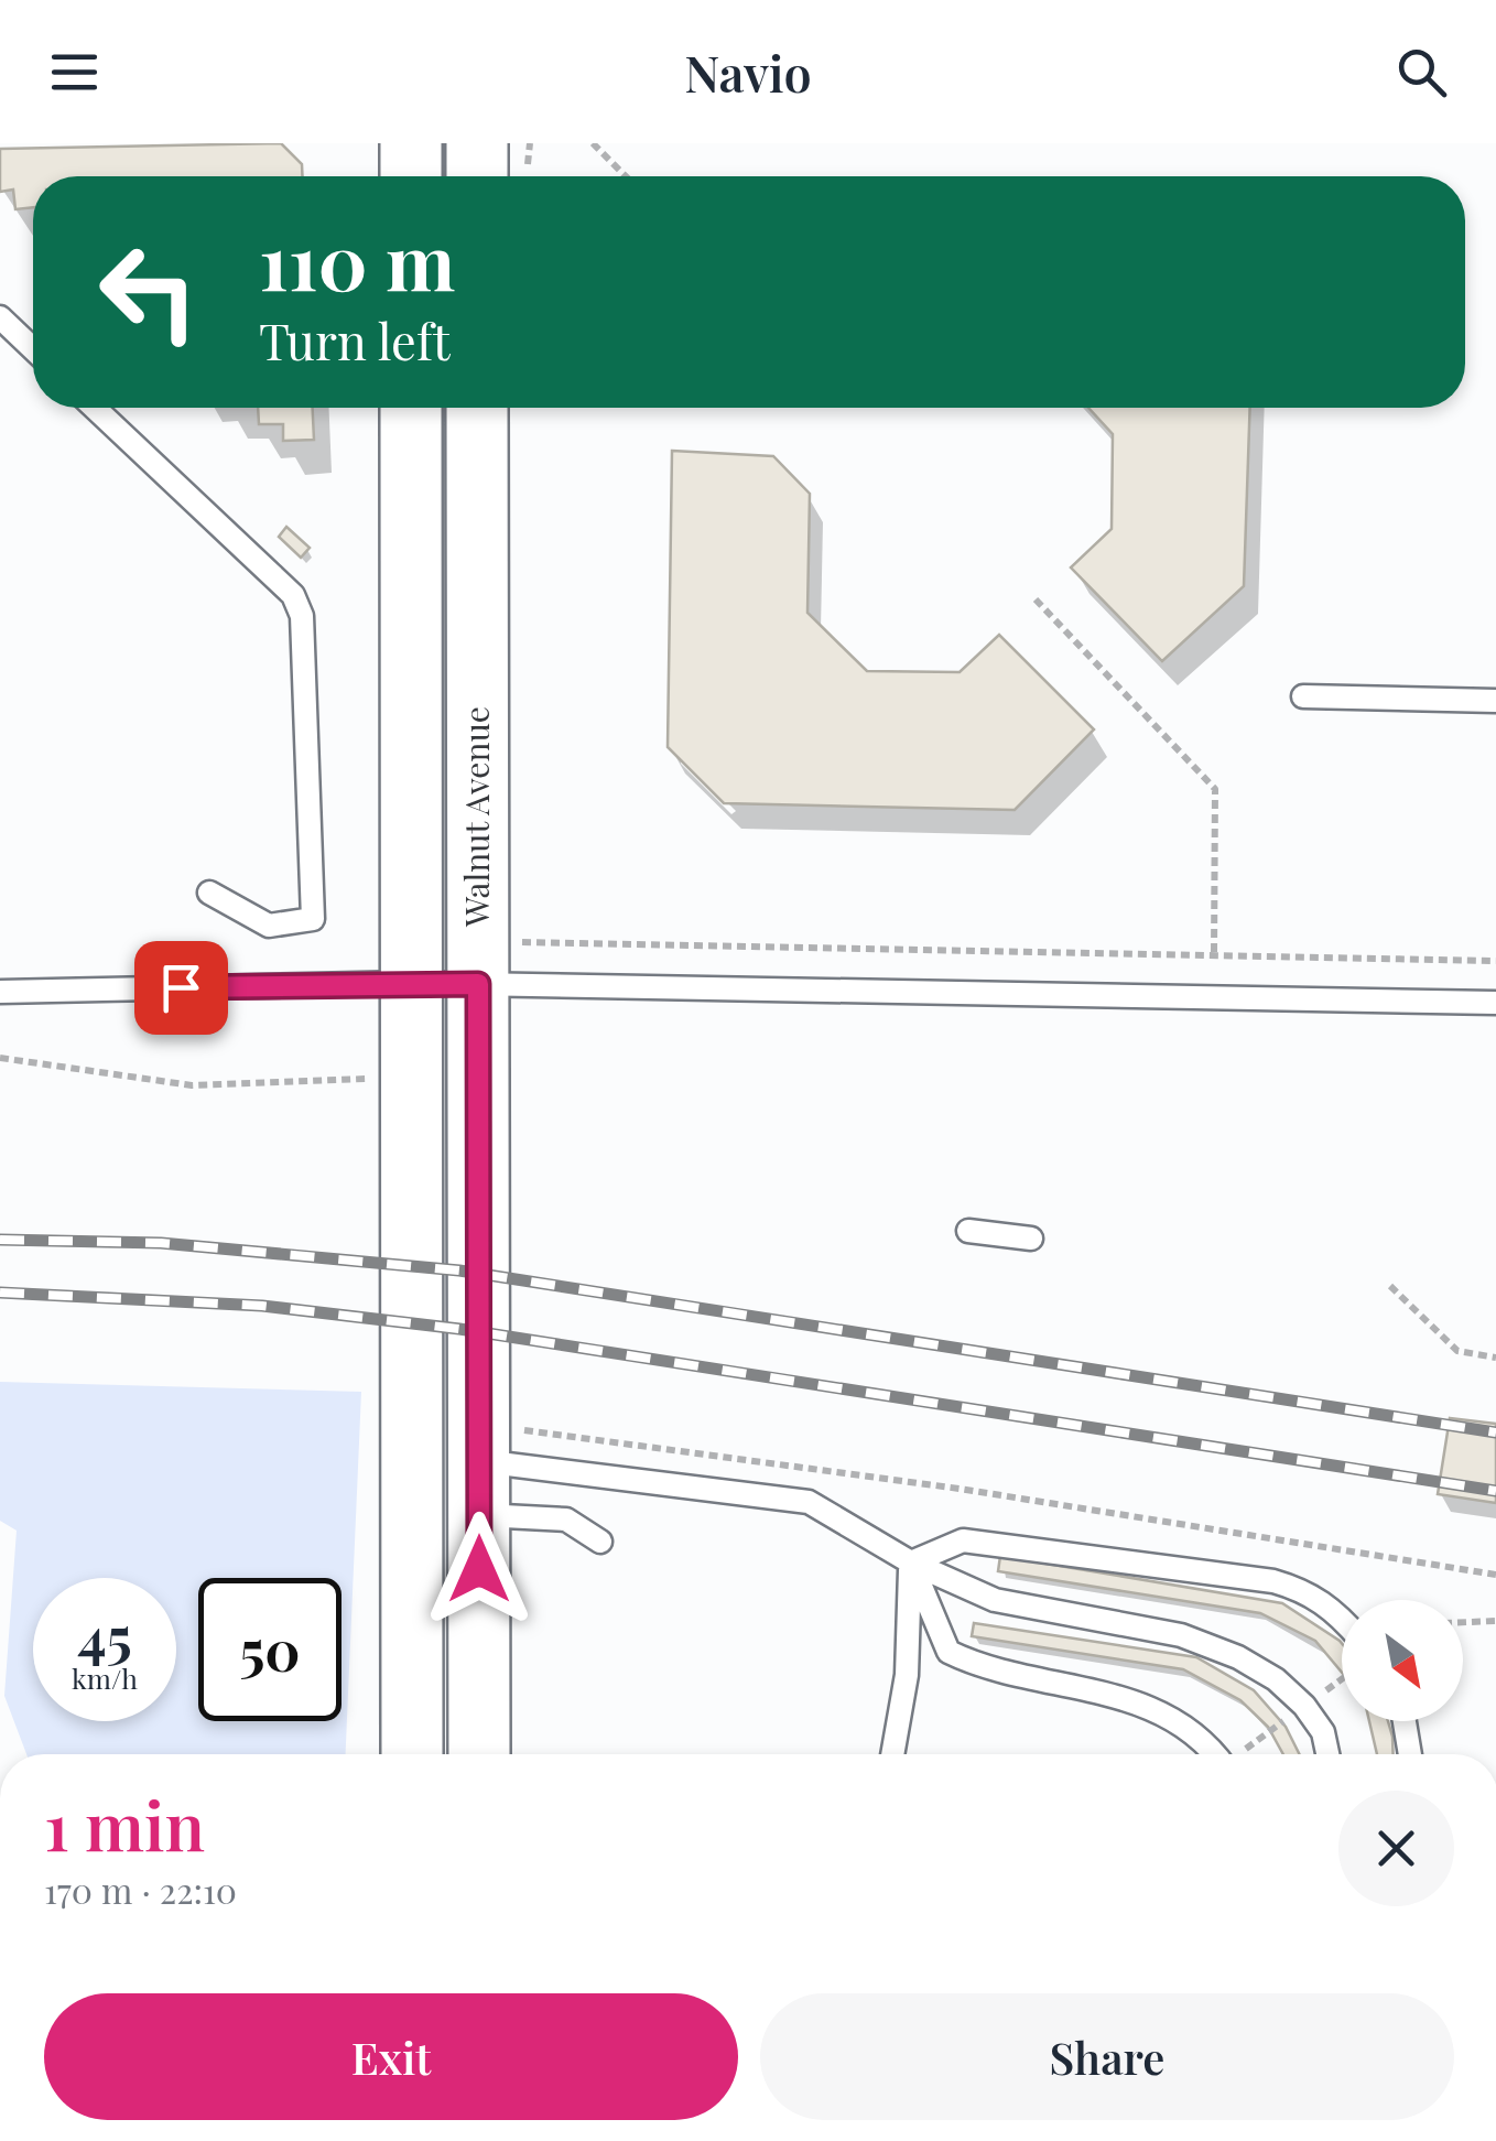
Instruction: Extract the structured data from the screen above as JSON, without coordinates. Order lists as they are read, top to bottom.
{
  "streets": {
    "main road": ["Walnut Avenue"]
  },
  "north": "bottom right",
  "page": {
    "header": "Navio",
    "turn": ["110 m", "Turn left"],
    "speed": "45 km/h",
    "limit": "50",
    "heading": ["1 min", "170 m · 22:10"],
    "buttons": ["Exit", "Share"]
  }
}
